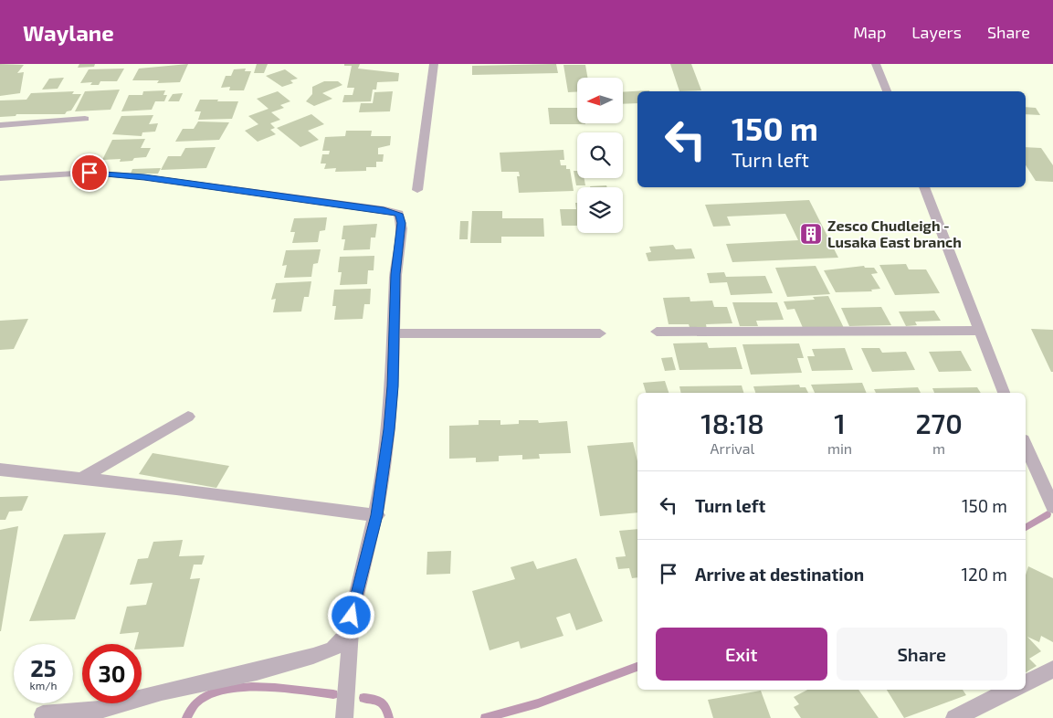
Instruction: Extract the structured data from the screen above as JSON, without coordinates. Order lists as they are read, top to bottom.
{
  "places": {
    "building": ["Zesco Chudleigh - Lusaka East branch"]
  },
  "north": "left",
  "page": {
    "header": "Waylane",
    "nav": ["Map", "Layers", "Share"],
    "turn": ["150 m", "Turn left"],
    "eta": [
      "18:18",
      "Arrival",
      "1",
      "min",
      "270",
      "m"
    ],
    "list": [
      {
        "name": "Turn left",
        "value": "150 m"
      },
      {
        "name": "Arrive at destination",
        "value": "120 m"
      }
    ],
    "buttons": ["Exit", "Share"],
    "speed": "25 km/h",
    "limit": "30"
  }
}
